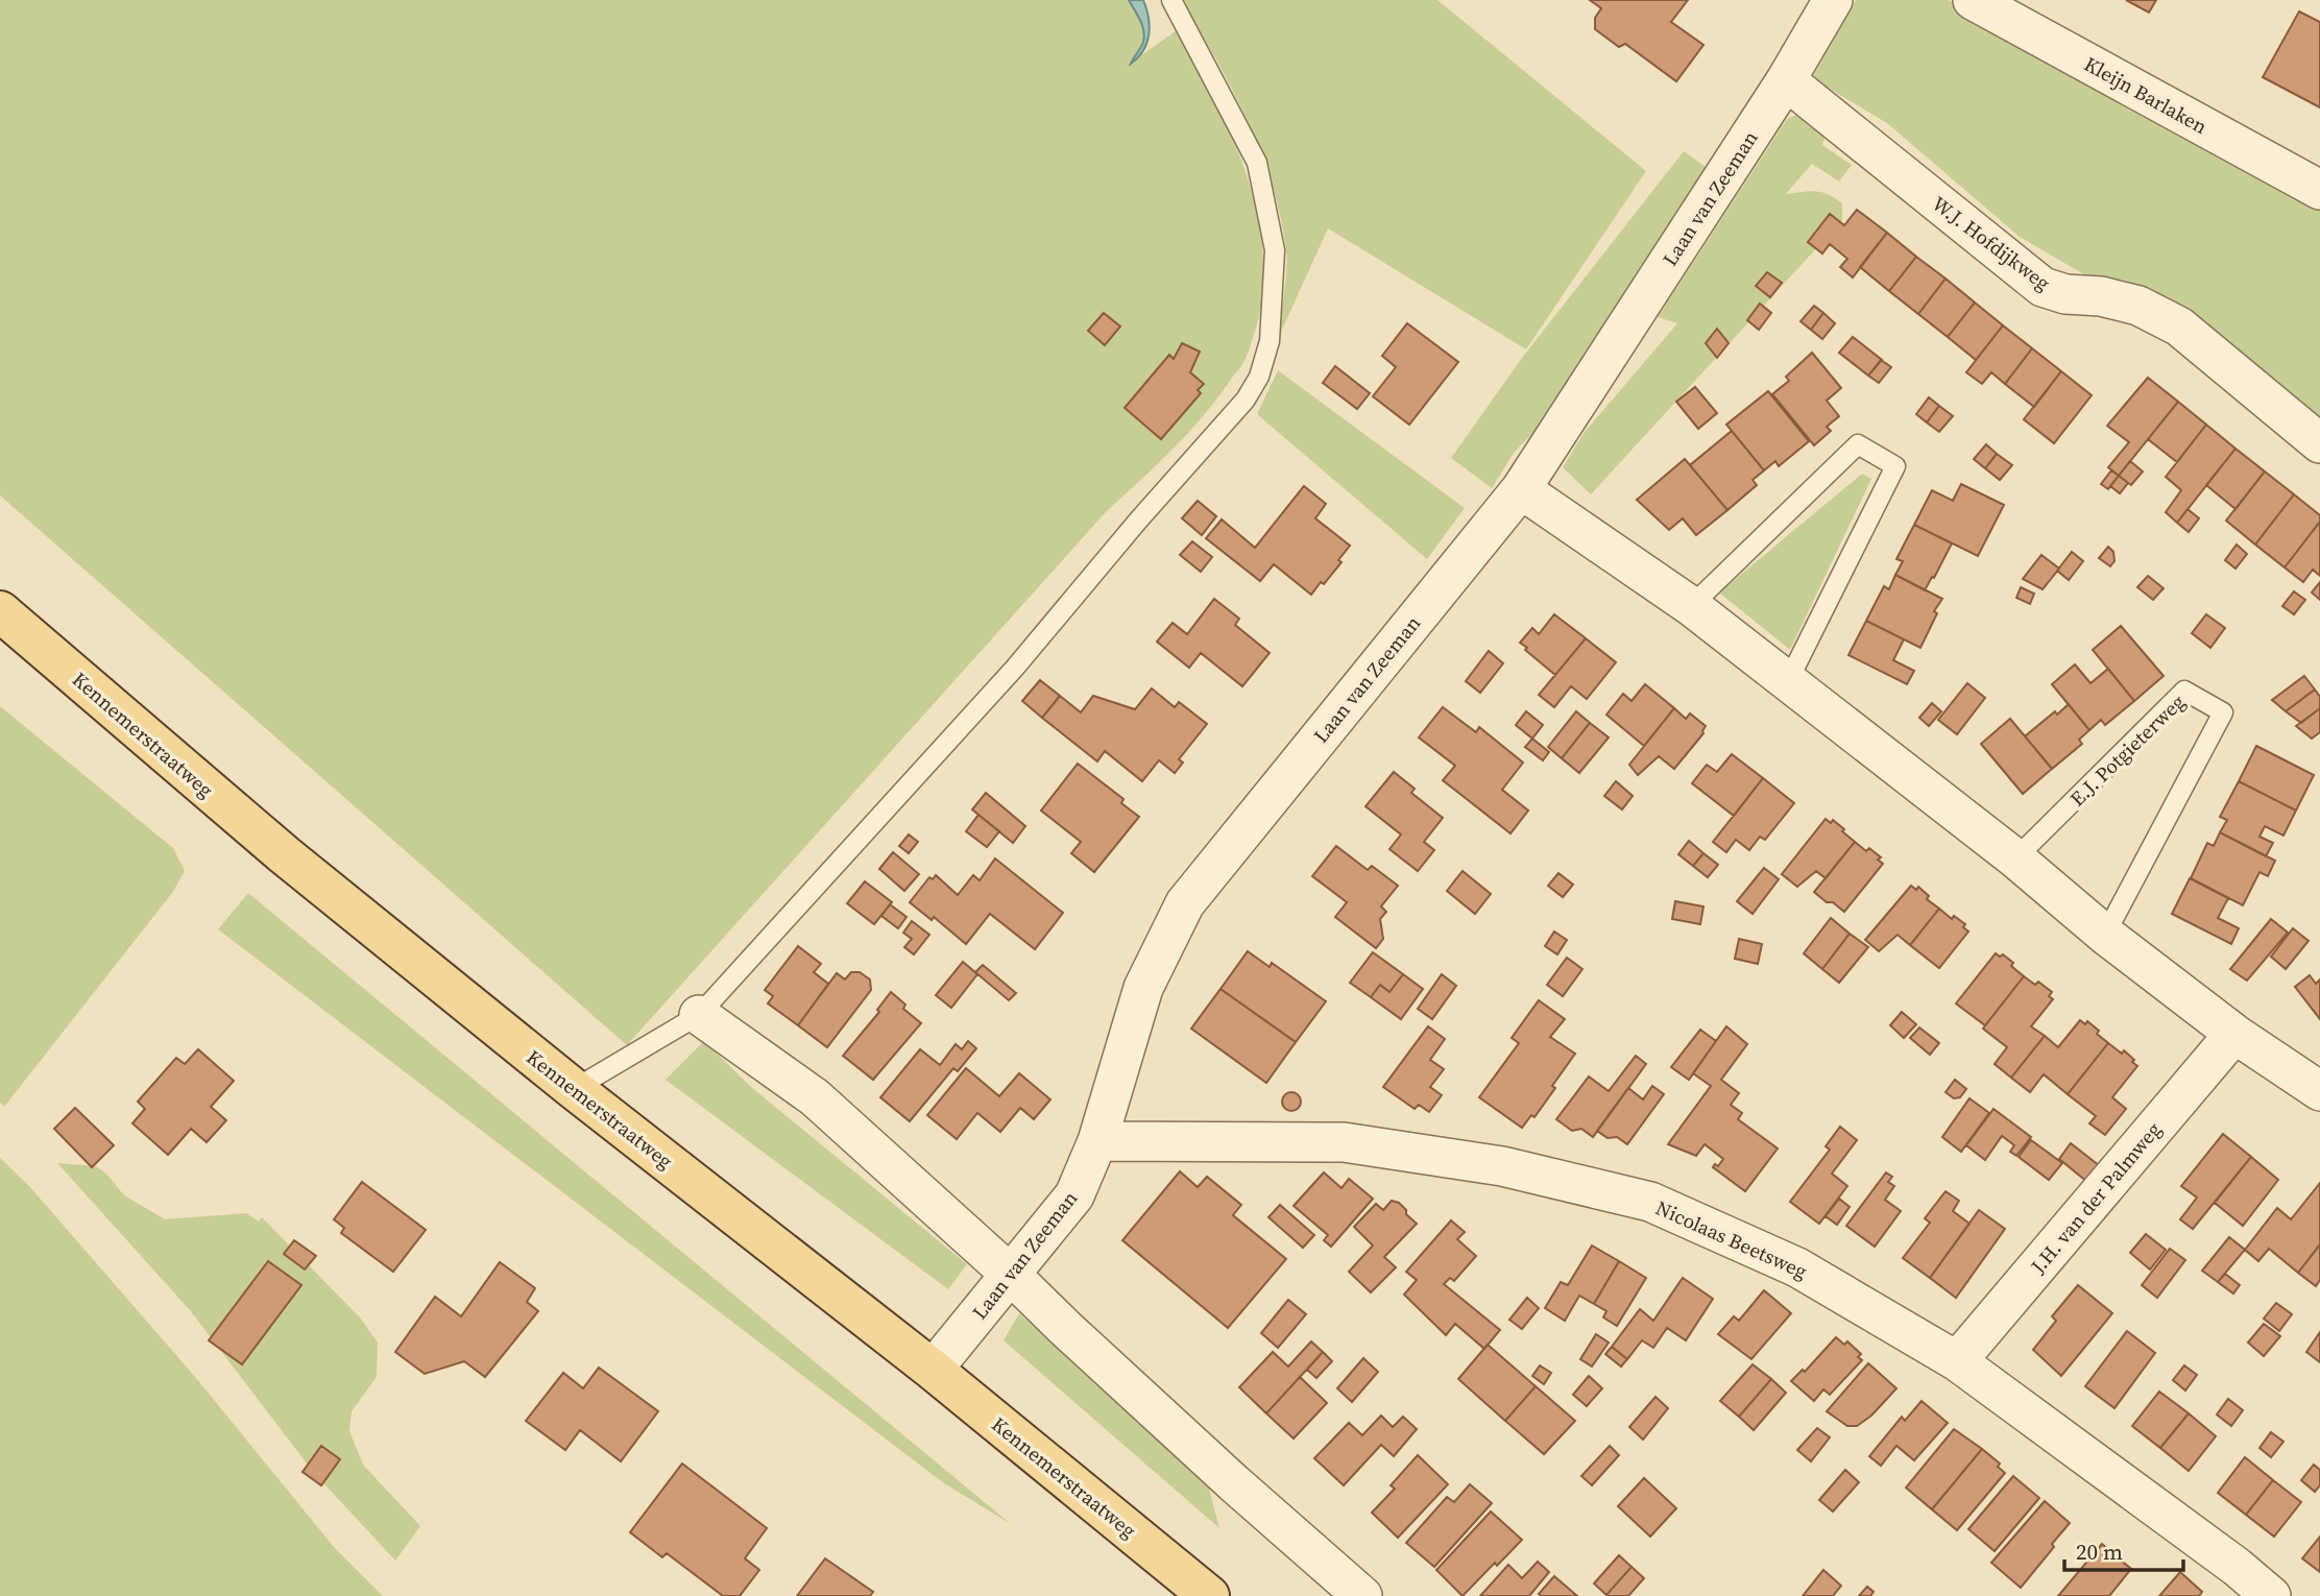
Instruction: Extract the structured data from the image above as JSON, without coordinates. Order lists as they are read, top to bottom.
{
  "streets": {
    "main road": ["Kennemerstraatweg"],
    "street": [
      "Kleijn Barlaken",
      "Laan van Zeeman",
      "W.J. Hofdijkweg",
      "J.H. van der Palmweg",
      "Nicolaas Beetsweg"
    ],
    "lane": ["E.J. Potgieterweg"]
  },
  "crossings": [
    ["Laan van Zeeman", "W.J. Hofdijkweg"],
    ["Laan van Zeeman", "Kennemerstraatweg"],
    ["Laan van Zeeman", "Nicolaas Beetsweg"],
    ["J.H. van der Palmweg", "Nicolaas Beetsweg"]
  ],
  "scale_bar": "20 m"
}
